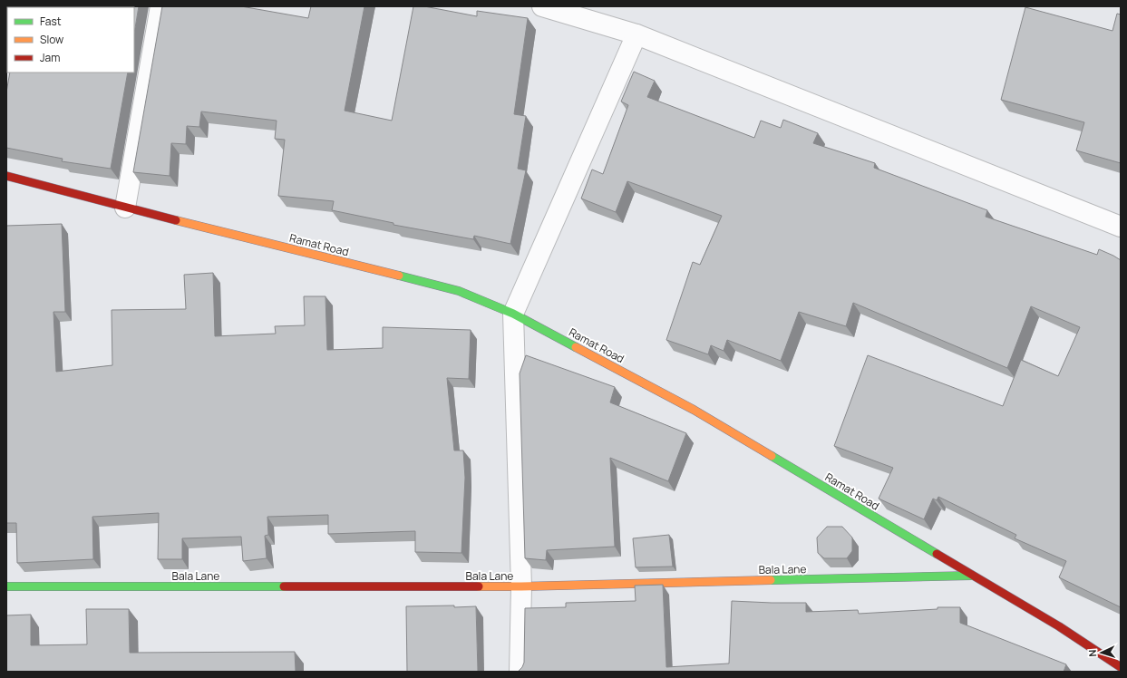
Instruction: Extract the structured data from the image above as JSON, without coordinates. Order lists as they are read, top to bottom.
{
  "streets": {
    "street": ["Ramat Road", "Bala Lane"]
  },
  "crossings": [
    ["Ramat Road", "Bala Lane"]
  ],
  "legend": ["Fast", "Slow", "Jam"],
  "north": "left"
}
